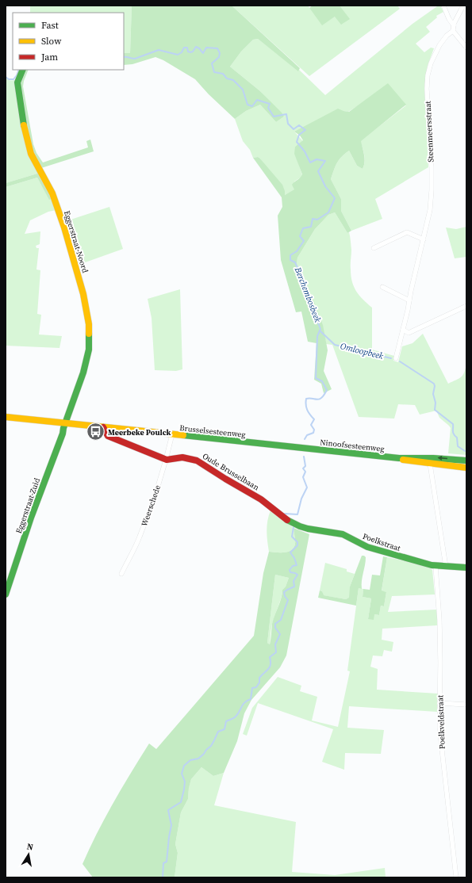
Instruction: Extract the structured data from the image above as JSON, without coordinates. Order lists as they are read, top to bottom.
{
  "streets": {
    "street": [
      "Steenmeersstraat",
      "Eggerstraat-Noord",
      "Brusselsesteenweg",
      "Ninoofsesteenweg",
      "Oude Brusselbaan",
      "Eggerstraat-Zuid",
      "Weerschede",
      "Poelkstraat",
      "Poelkveldstraat"
    ]
  },
  "crossings": [
    ["Eggerstraat-Noord", "Brusselsesteenweg"],
    ["Eggerstraat-Noord", "Eggerstraat-Zuid"],
    ["Brusselsesteenweg", "Ninoofsesteenweg"],
    ["Brusselsesteenweg", "Oude Brusselbaan"],
    ["Brusselsesteenweg", "Eggerstraat-Zuid"],
    ["Brusselsesteenweg", "Weerschede"],
    ["Oude Brusselbaan", "Weerschede"],
    ["Oude Brusselbaan", "Poelkstraat"],
    ["Poelkstraat", "Poelkveldstraat"]
  ],
  "water": ["Berchembosbeek", "Omloopbeek"],
  "places": {
    "bus stop": ["Meerbeke Poulck"]
  },
  "legend": ["Fast", "Slow", "Jam"],
  "north": "top"
}
